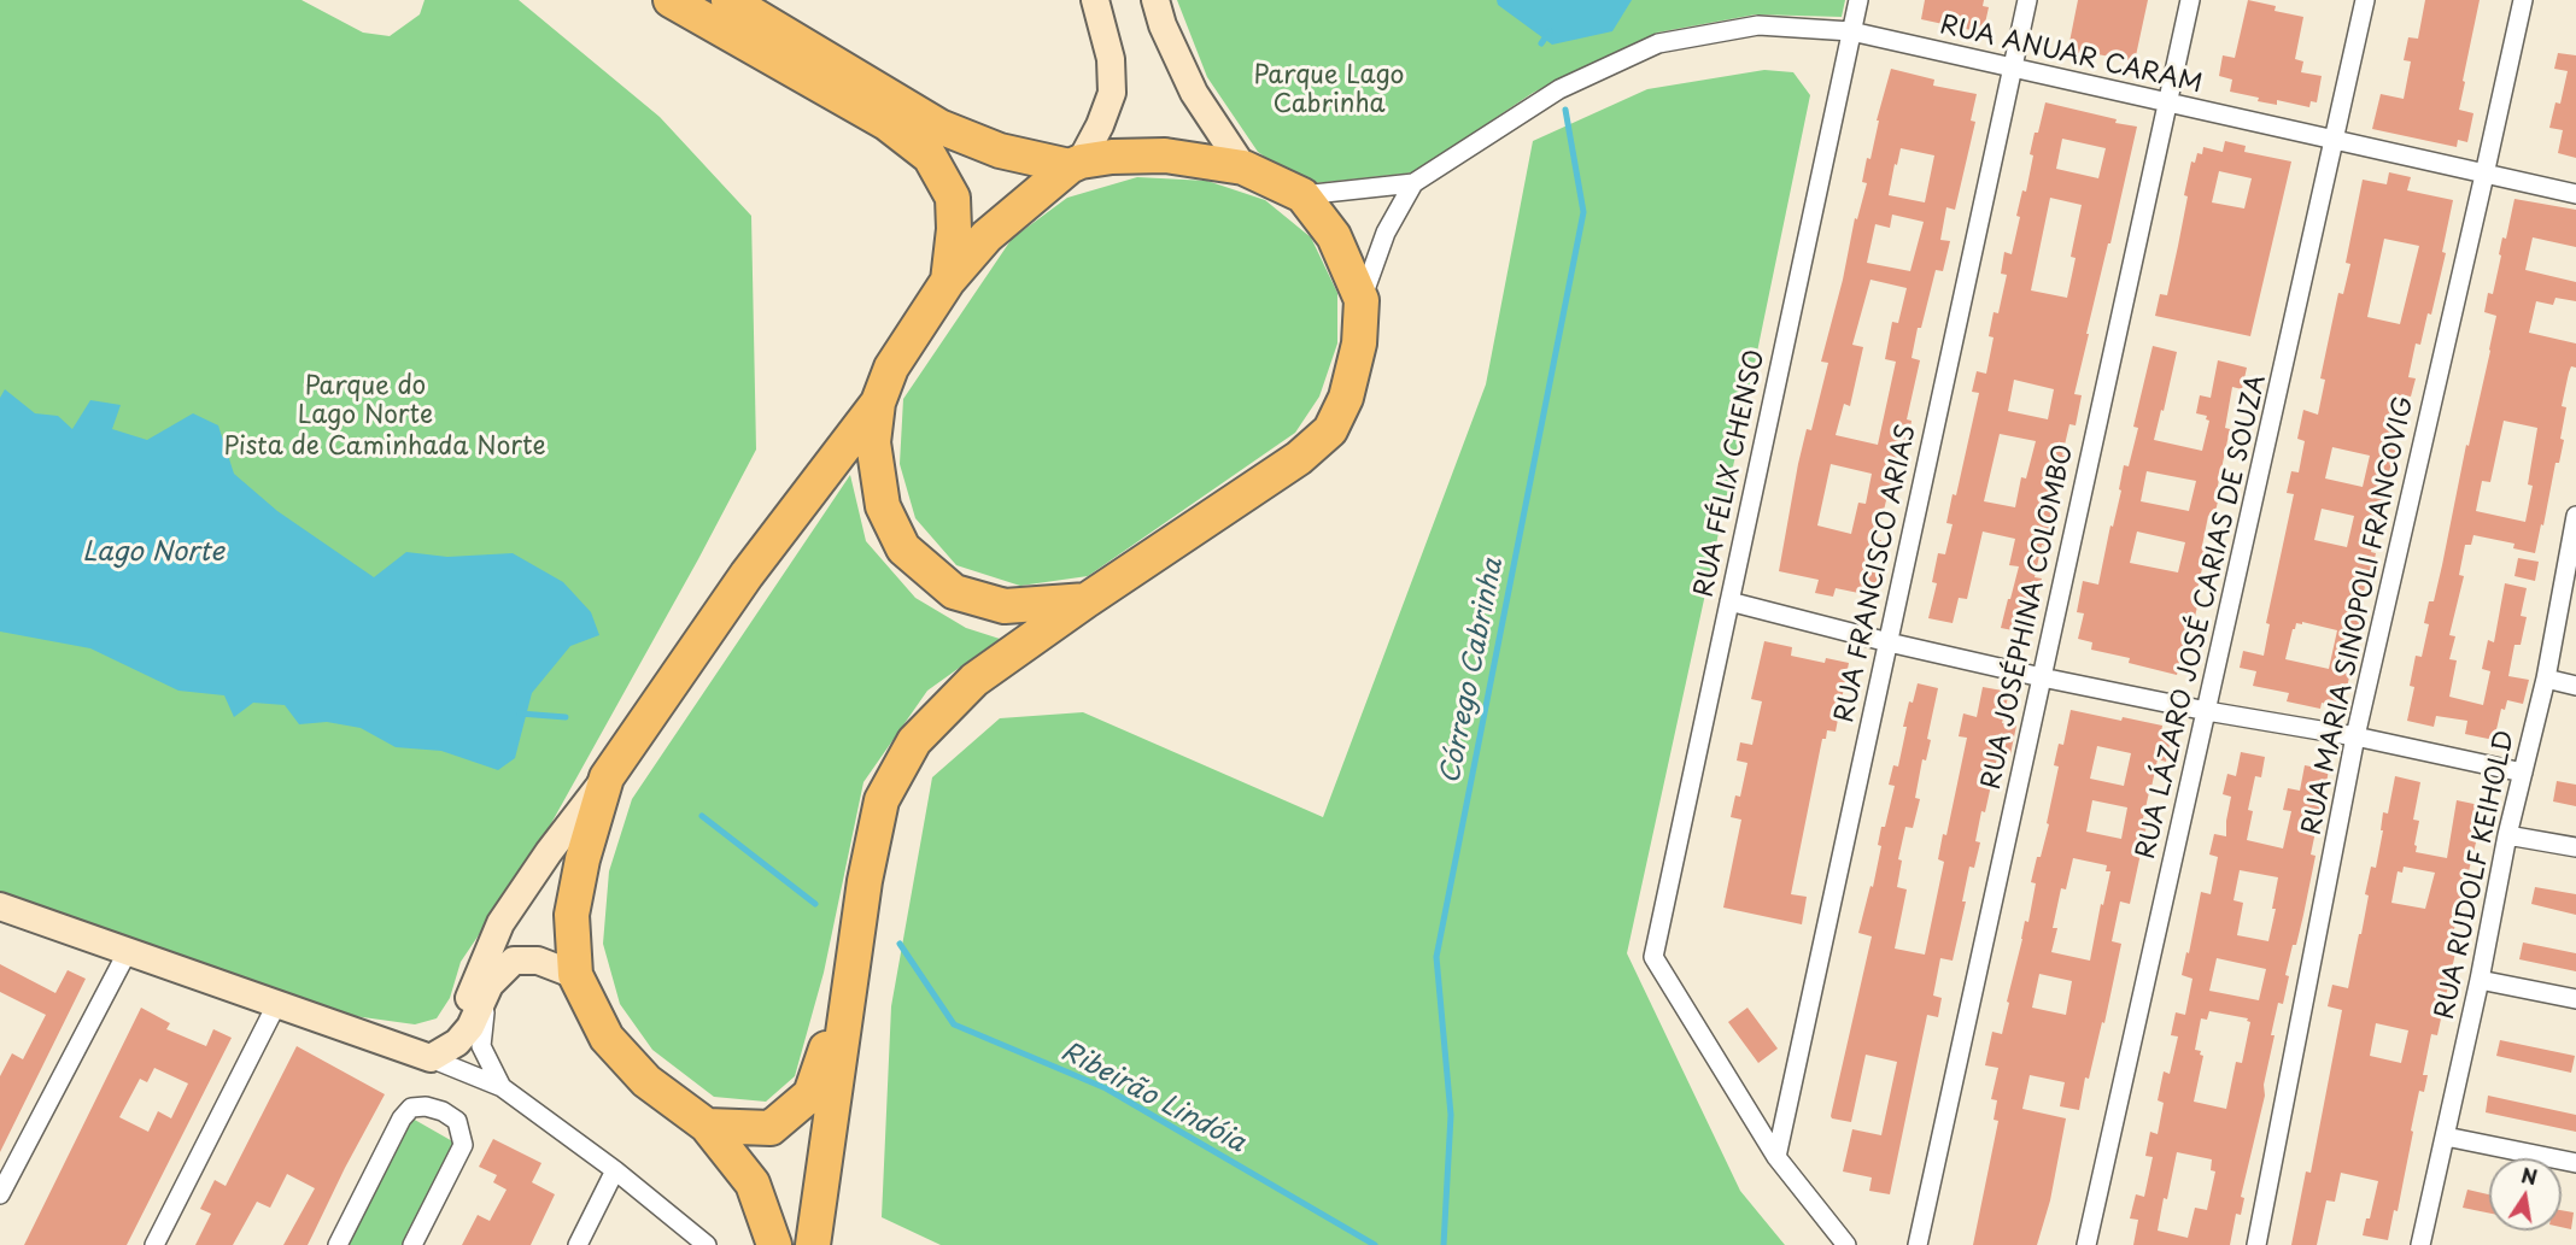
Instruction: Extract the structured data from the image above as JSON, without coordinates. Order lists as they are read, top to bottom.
{
  "streets": {
    "street": [
      "RUA ANUAR CARAM",
      "RUA FÉLIX CHENSO",
      "RUA FRANCISCO ARIAS",
      "RUA MARIA SINOPOLI FRANCOVIG",
      "RUA JOSÉPHINA COLOMBO",
      "RUA LÁZARO JOSÉ CARIAS DE SOUZA",
      "RUA RUDOLF KEIHOLD"
    ]
  },
  "crossings": [
    ["RUA ANUAR CARAM", "RUA FÉLIX CHENSO"],
    ["RUA ANUAR CARAM", "RUA FRANCISCO ARIAS"],
    ["RUA ANUAR CARAM", "RUA MARIA SINOPOLI FRANCOVIG"],
    ["RUA ANUAR CARAM", "RUA JOSÉPHINA COLOMBO"],
    ["RUA ANUAR CARAM", "RUA LÁZARO JOSÉ CARIAS DE SOUZA"],
    ["RUA FÉLIX CHENSO", "RUA FRANCISCO ARIAS"]
  ],
  "water": ["Lago Norte", "Córrego Cabrinha", "Ribeirão Lindóia"],
  "parks": ["Parque Lago Cabrinha", "Parque do Lago Norte", "Pista de Caminhada Norte"],
  "north": "top"
}
